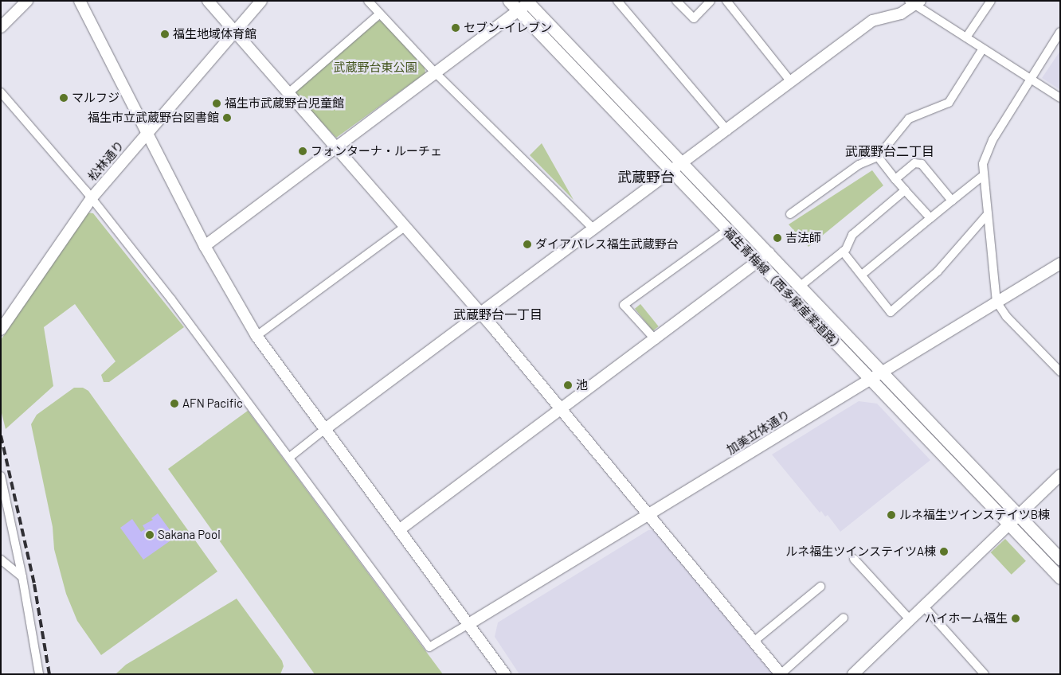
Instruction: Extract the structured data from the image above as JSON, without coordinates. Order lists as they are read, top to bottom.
{
  "streets": {
    "main road": ["福生青梅線（西多摩産業道路）"],
    "street": ["松林通り", "加美立体通り"]
  },
  "crossings": [
    ["福生青梅線（西多摩産業道路）", "加美立体通り"]
  ],
  "districts": ["武蔵野台二丁目", "武蔵野台", "武蔵野台一丁目"],
  "parks": ["武蔵野台東公園"],
  "places": [
    "セブン-イレブン",
    "福生地域体育館",
    "マルフジ",
    "福生市武蔵野台児童館",
    "福生市立武蔵野台図書館",
    "フォンターナ・ルーチェ",
    "吉法師",
    "ダイアパレス福生武蔵野台",
    "池",
    "AFN Pacific",
    "ルネ福生ツインステイツB棟",
    "Sakana Pool",
    "ルネ福生ツインステイツA棟",
    "ハイホーム福生"
  ]
}
